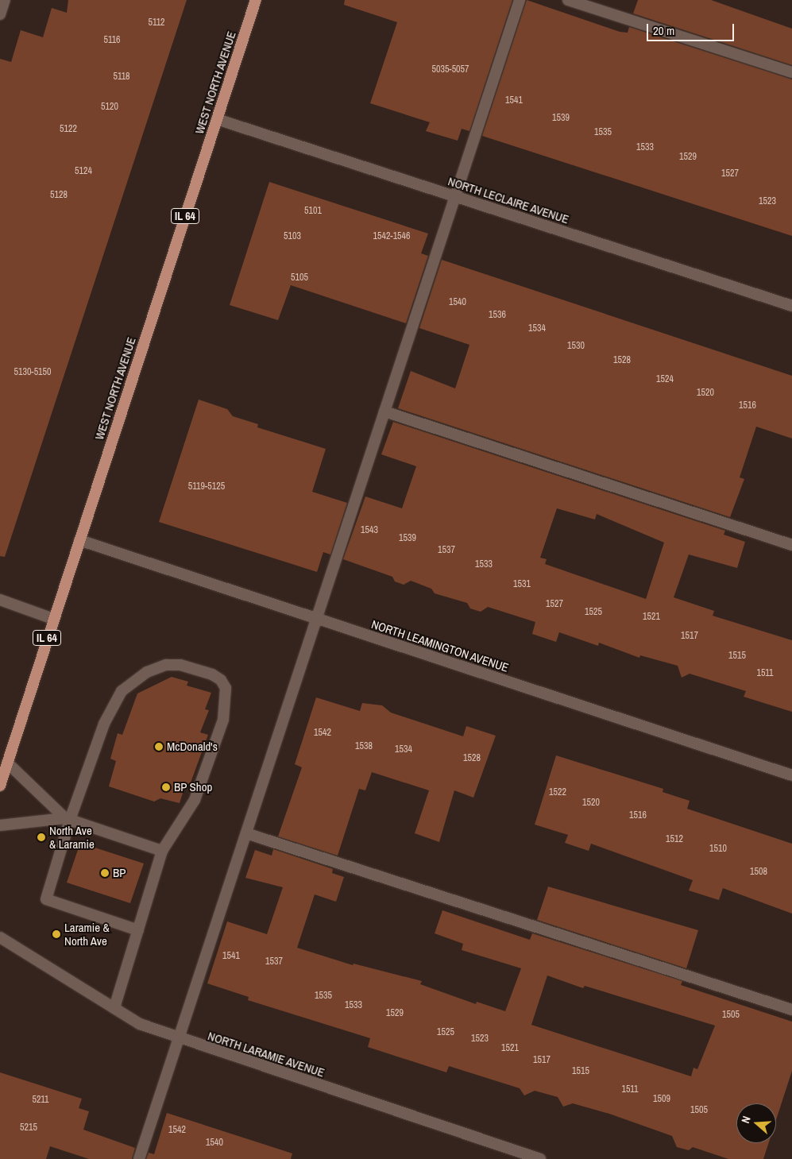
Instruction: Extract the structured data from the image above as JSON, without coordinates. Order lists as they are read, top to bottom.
{
  "streets": {
    "main road": ["WEST NORTH AVENUE", "IL 64"],
    "street": ["NORTH LECLAIRE AVENUE", "NORTH LEAMINGTON AVENUE", "NORTH LARAMIE AVENUE"]
  },
  "crossings": [
    ["WEST NORTH AVENUE", "NORTH LECLAIRE AVENUE"],
    ["WEST NORTH AVENUE", "NORTH LEAMINGTON AVENUE"]
  ],
  "places": [
    "McDonald's",
    "BP Shop",
    "North Ave & Laramie",
    "BP",
    "Laramie & North Ave"
  ],
  "house_numbers": [
    "5112",
    "5116",
    "5035-5057",
    "5118",
    "1541",
    "5120",
    "1539",
    "5122",
    "1535",
    "1533",
    "1529",
    "5124",
    "1527",
    "5128",
    "1523",
    "5101",
    "5103",
    "1542-1546",
    "5105",
    "1540",
    "1536",
    "1534",
    "1530",
    "1528",
    "5130-5150",
    "1524",
    "1520",
    "1516",
    "5119-5125",
    "1543",
    "1539",
    "1537",
    "1533",
    "1531",
    "1527",
    "1525",
    "1521",
    "1517",
    "1515",
    "1511",
    "1542",
    "1538",
    "1534",
    "1528",
    "1522",
    "1520",
    "1516",
    "1512",
    "1510",
    "1508",
    "1541",
    "1537",
    "1535",
    "1533",
    "1529",
    "1505",
    "1525",
    "1523",
    "1521",
    "1517",
    "1515",
    "1511",
    "1509",
    "5211",
    "1505",
    "5215",
    "1542",
    "1540"
  ],
  "scale_bar": "20 m",
  "north": "left"
}
